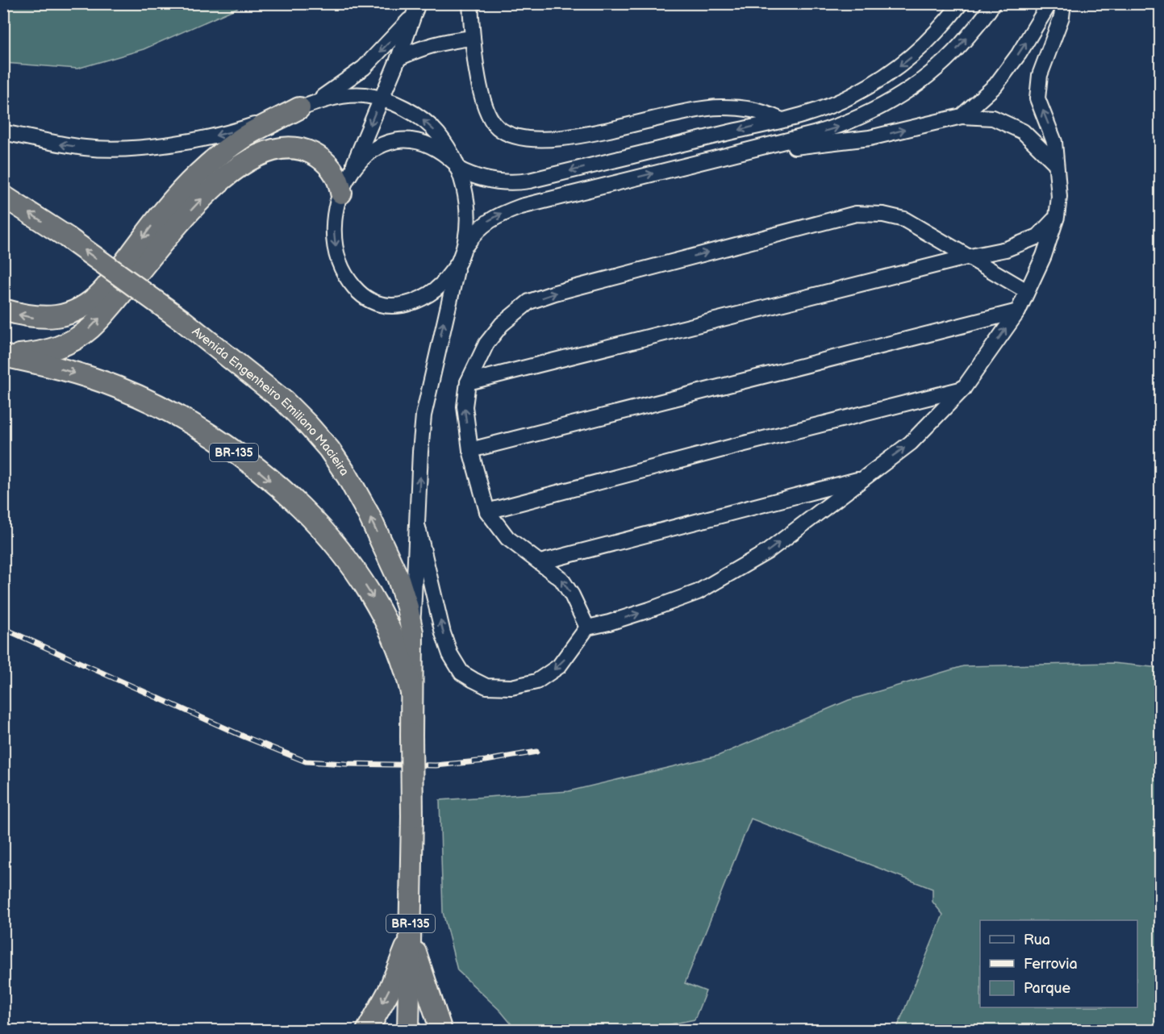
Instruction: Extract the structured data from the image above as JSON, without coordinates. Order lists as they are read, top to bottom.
{
  "streets": {
    "highway": ["Avenida Engenheiro Emiliano Macieira", "BR-135"]
  },
  "legend": ["Rua", "Ferrovia", "Parque"]
}
